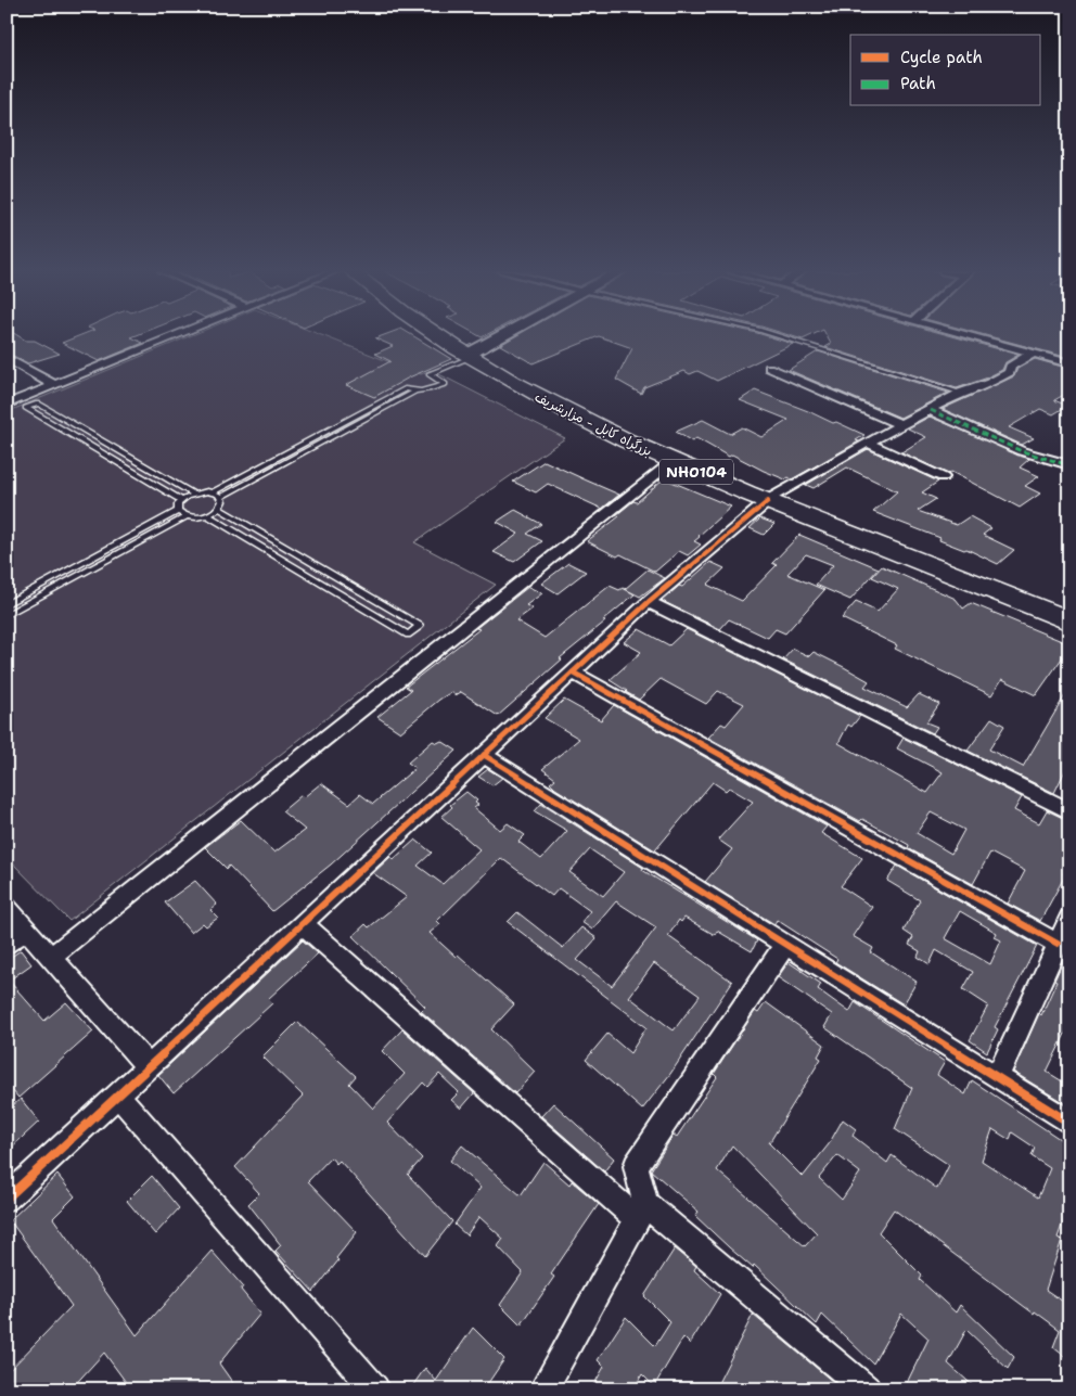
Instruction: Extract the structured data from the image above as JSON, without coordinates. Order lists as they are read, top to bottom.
{
  "streets": {
    "highway": ["بزرگراه کابل - مزارشریف", "NH0104"]
  },
  "legend": ["Cycle path", "Path"]
}
